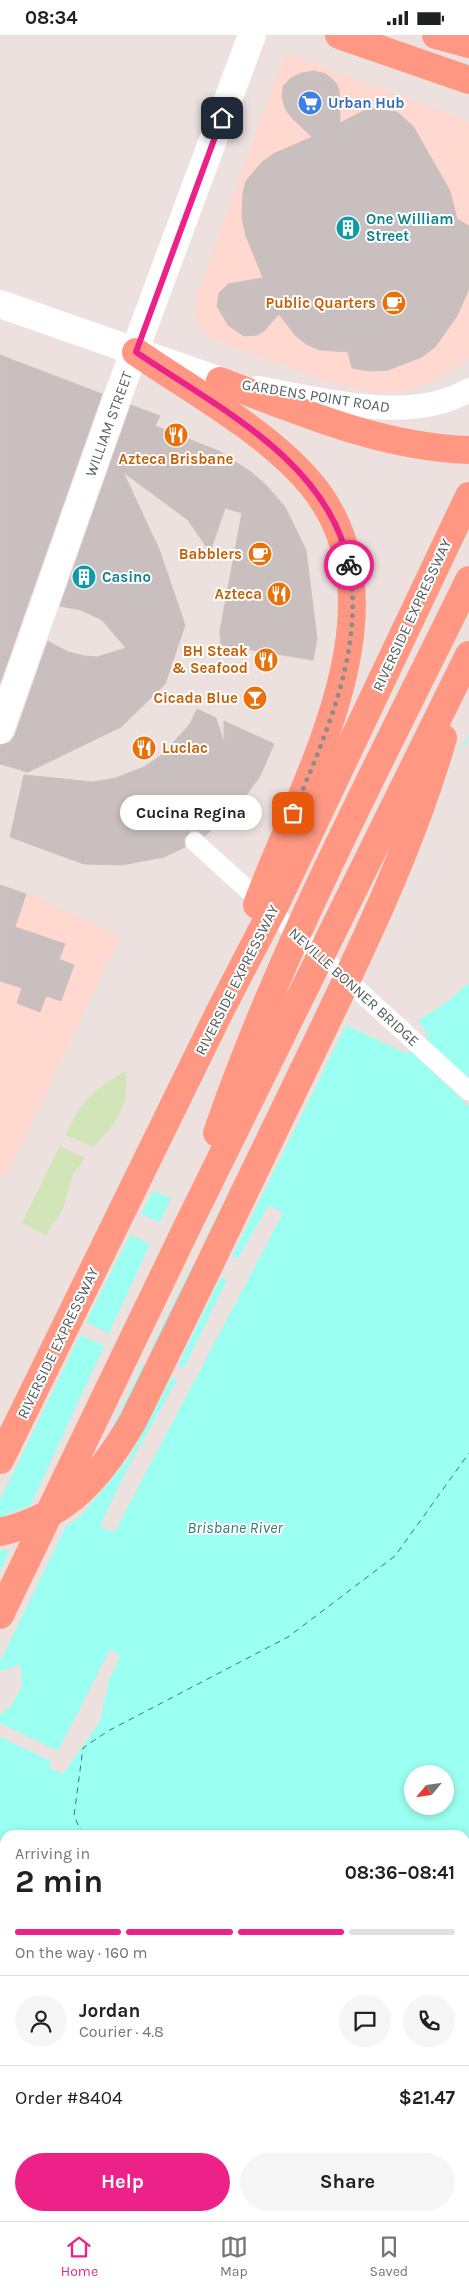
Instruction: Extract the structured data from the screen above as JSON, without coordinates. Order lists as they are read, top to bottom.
{
  "streets": {
    "highway": ["RIVERSIDE EXPRESSWAY"],
    "street": ["GARDENS POINT ROAD", "WILLIAM STREET", "NEVILLE BONNER BRIDGE"]
  },
  "water": ["Brisbane River"],
  "places": {
    "supermarket": ["Urban Hub"],
    "building": ["One William Street", "Casino"],
    "cafe": ["Public Quarters", "Babblers"],
    "restaurant": [
      "Azteca Brisbane",
      "Azteca",
      "BH Steak & Seafood",
      "Luclac"
    ],
    "bar": ["Cicada Blue"],
    "other": ["Cucina Regina"]
  },
  "north": "bottom left",
  "page": {
    "status": "08:34",
    "bubble": "Cucina Regina",
    "heading": ["2 min", "Arriving in", "08:36–08:41"],
    "panel": [
      "Jordan",
      "Courier · 4.8",
      "Order #8404",
      "$21.47"
    ],
    "bar": "On the way · 160 m",
    "buttons": ["Help", "Share"],
    "tabs": ["Home", "Map", "Saved"]
  }
}
